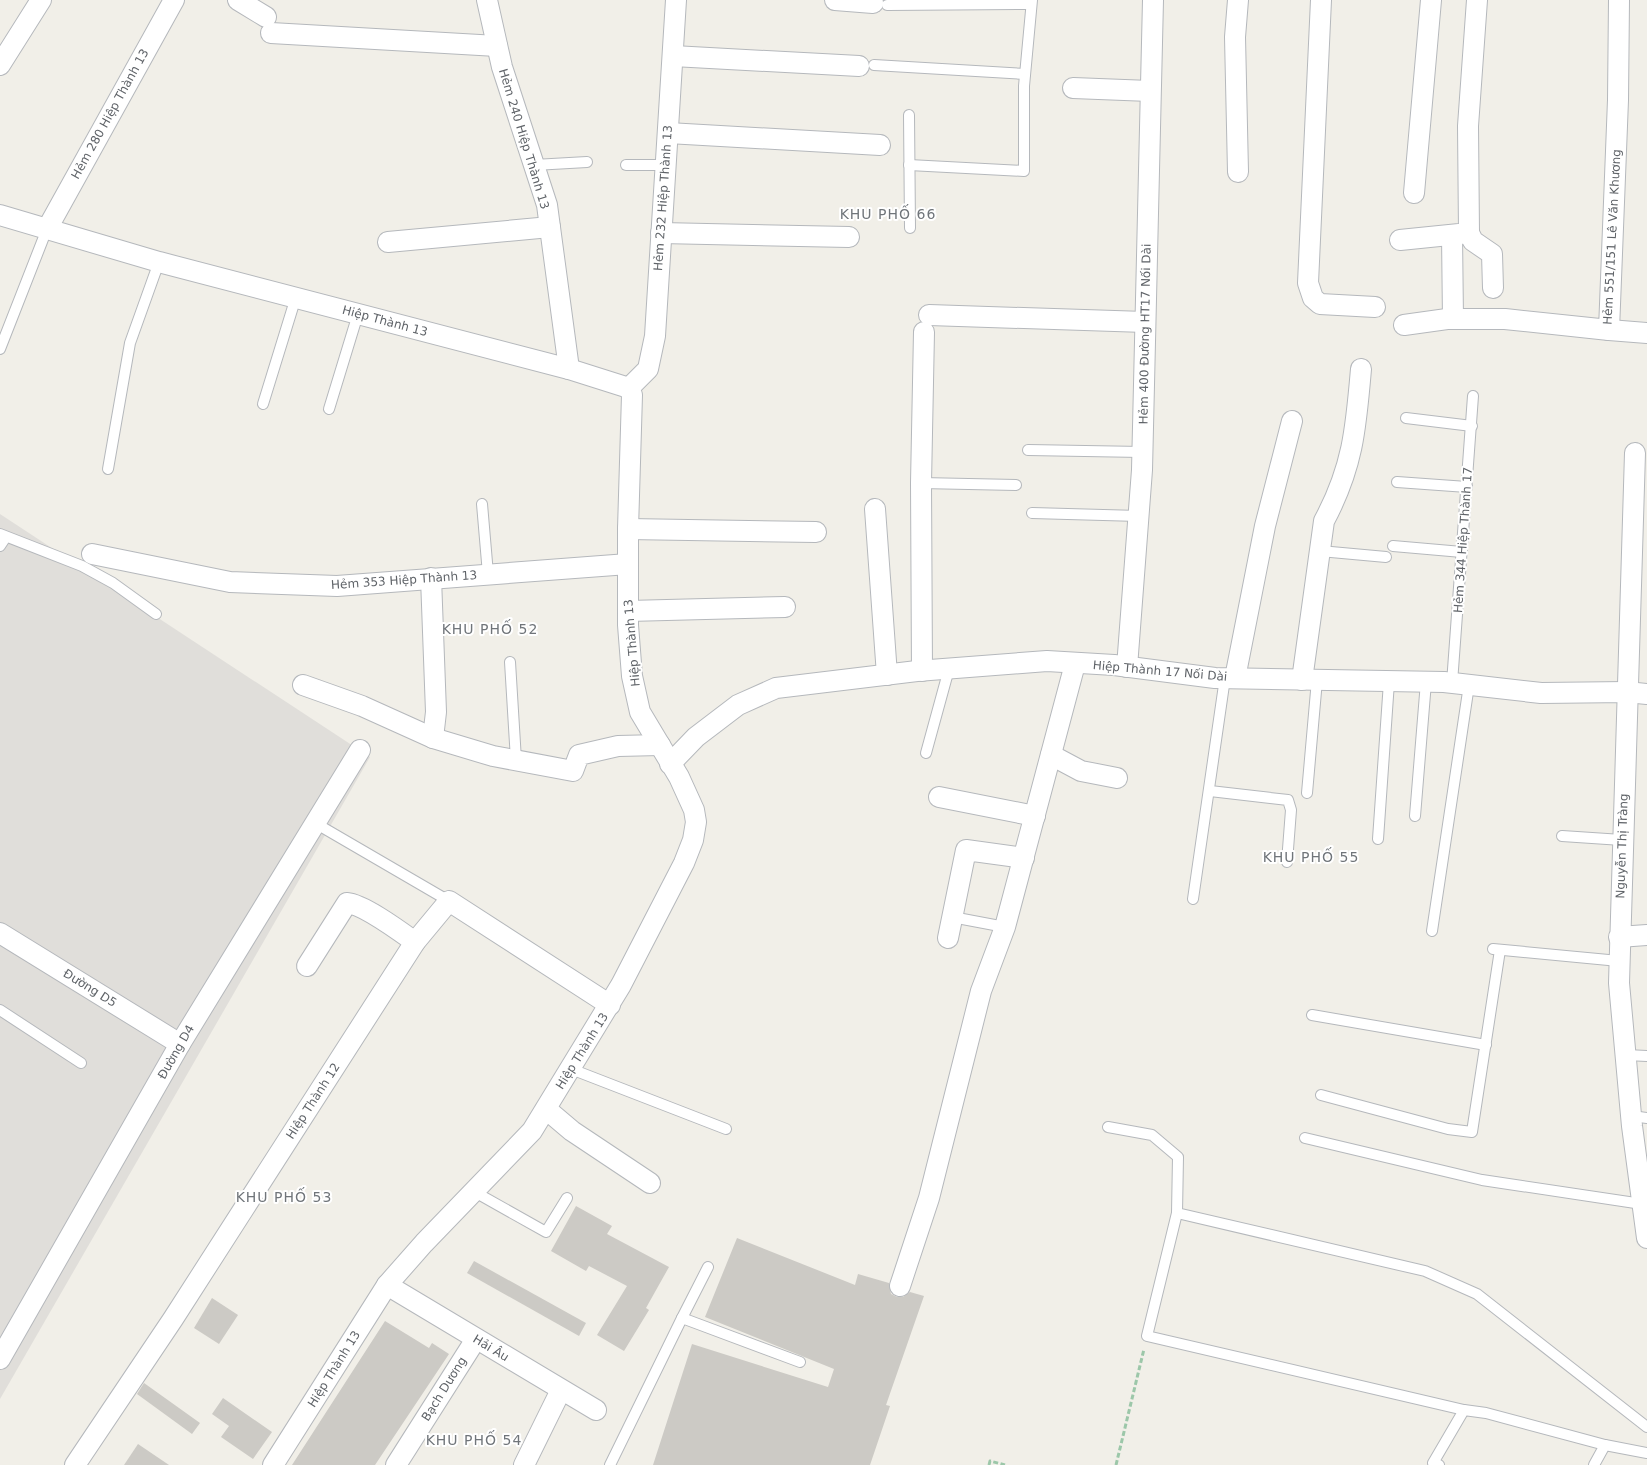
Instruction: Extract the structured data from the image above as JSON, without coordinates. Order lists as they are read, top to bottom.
{
  "streets": {
    "street": [
      "Hẻm 280 Hiệp Thành 13",
      "Hẻm 240 Hiệp Thành 13",
      "Hẻm 232 Hiệp Thành 13",
      "Hẻm 551/151 Lê Văn Khương",
      "Hiệp Thành 13",
      "Hẻm 400 Đường HT17 Nối Dài",
      "Hẻm 353 Hiệp Thành 13",
      "Hiệp Thành 17 Nối Dài",
      "Nguyễn Thị Tràng",
      "Đường D5",
      "Đường D4",
      "Hiệp Thành 12",
      "Hải Âu",
      "Bạch Dương"
    ],
    "lane": ["Hẻm 344 Hiệp Thành 17"]
  },
  "crossings": [
    ["Hẻm 280 Hiệp Thành 13", "Hiệp Thành 13"],
    ["Hẻm 240 Hiệp Thành 13", "Hiệp Thành 13"],
    ["Hẻm 232 Hiệp Thành 13", "Hiệp Thành 13"],
    ["Hiệp Thành 13", "Hẻm 353 Hiệp Thành 13"],
    ["Hiệp Thành 13", "Hiệp Thành 17 Nối Dài"],
    ["Hiệp Thành 13", "Hải Âu"],
    ["Hẻm 400 Đường HT17 Nối Dài", "Hiệp Thành 17 Nối Dài"],
    ["Hẻm 344 Hiệp Thành 17", "Hiệp Thành 17 Nối Dài"],
    ["Hiệp Thành 17 Nối Dài", "Nguyễn Thị Tràng"],
    ["Đường D5", "Đường D4"],
    ["Hải Âu", "Bạch Dương"]
  ],
  "districts": [
    "KHU PHỐ 66",
    "KHU PHỐ 52",
    "KHU PHỐ 55",
    "KHU PHỐ 53",
    "KHU PHỐ 54"
  ]
}
